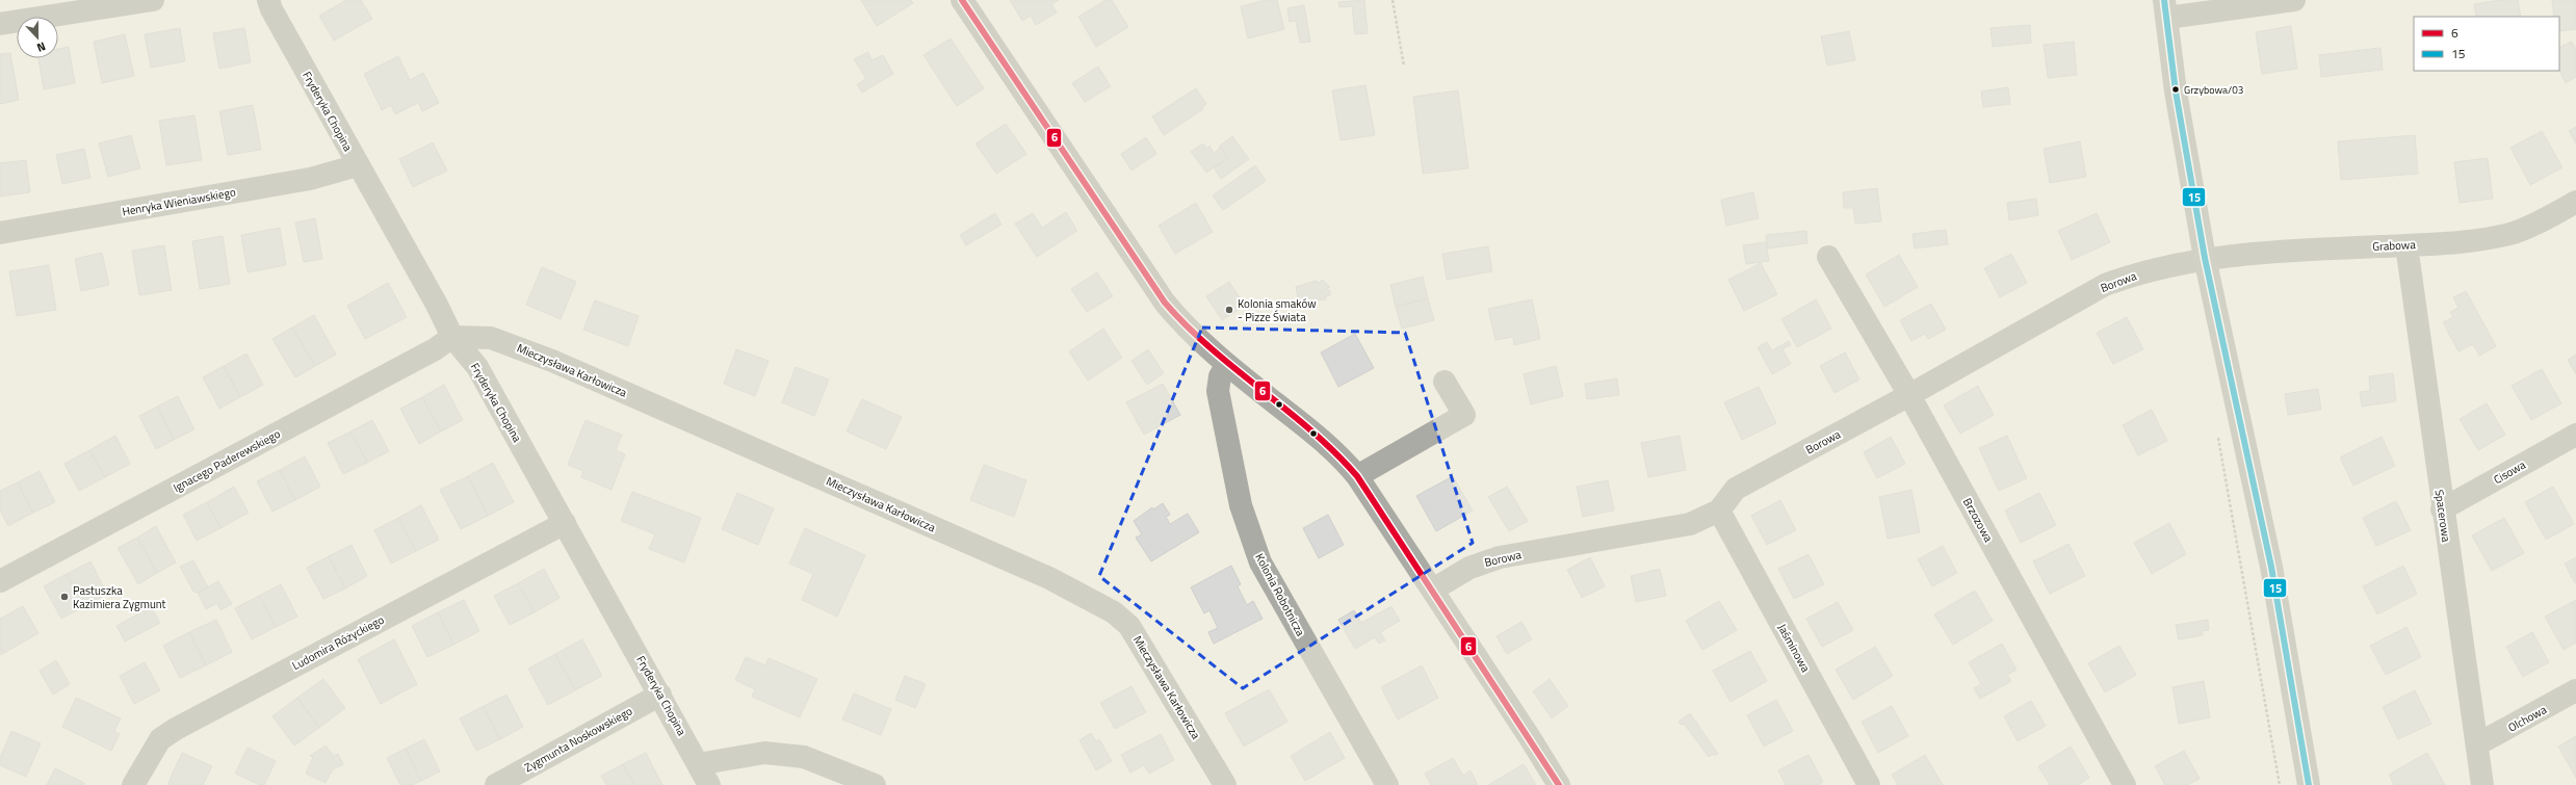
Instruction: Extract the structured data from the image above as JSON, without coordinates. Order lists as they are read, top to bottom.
{
  "streets": {
    "street": [
      "Fryderyka Chopina",
      "Henryka Wieniawskiego",
      "Grabowa",
      "Borowa",
      "Mieczysława Karłowicza",
      "Ignacego Paderewskiego",
      "Cisowa",
      "Spacerowa",
      "Brzozowa",
      "Kolonia Robotnicza",
      "Ludomira Różyckiego",
      "Jaśminowa",
      "Olchowa",
      "Zygmunta Noskowskiego"
    ]
  },
  "crossings": [
    ["Fryderyka Chopina", "Henryka Wieniawskiego"],
    ["Fryderyka Chopina", "Mieczysława Karłowicza"],
    ["Fryderyka Chopina", "Ignacego Paderewskiego"],
    ["Fryderyka Chopina", "Ludomira Różyckiego"],
    ["Fryderyka Chopina", "Zygmunta Noskowskiego"],
    ["Grabowa", "Borowa"],
    ["Grabowa", "Spacerowa"],
    ["Borowa", "Brzozowa"],
    ["Borowa", "Jaśminowa"],
    ["Mieczysława Karłowicza", "Ignacego Paderewskiego"],
    ["Cisowa", "Spacerowa"],
    ["Spacerowa", "Olchowa"]
  ],
  "places": ["Grzybowa/03", "Kolonia smaków - Pizze Świata", "Pastuszka Kazimiera Zygmunt"],
  "lines": ["transit line 6", "transit line 15"],
  "legend": ["6", "15"],
  "north": "bottom"
}
